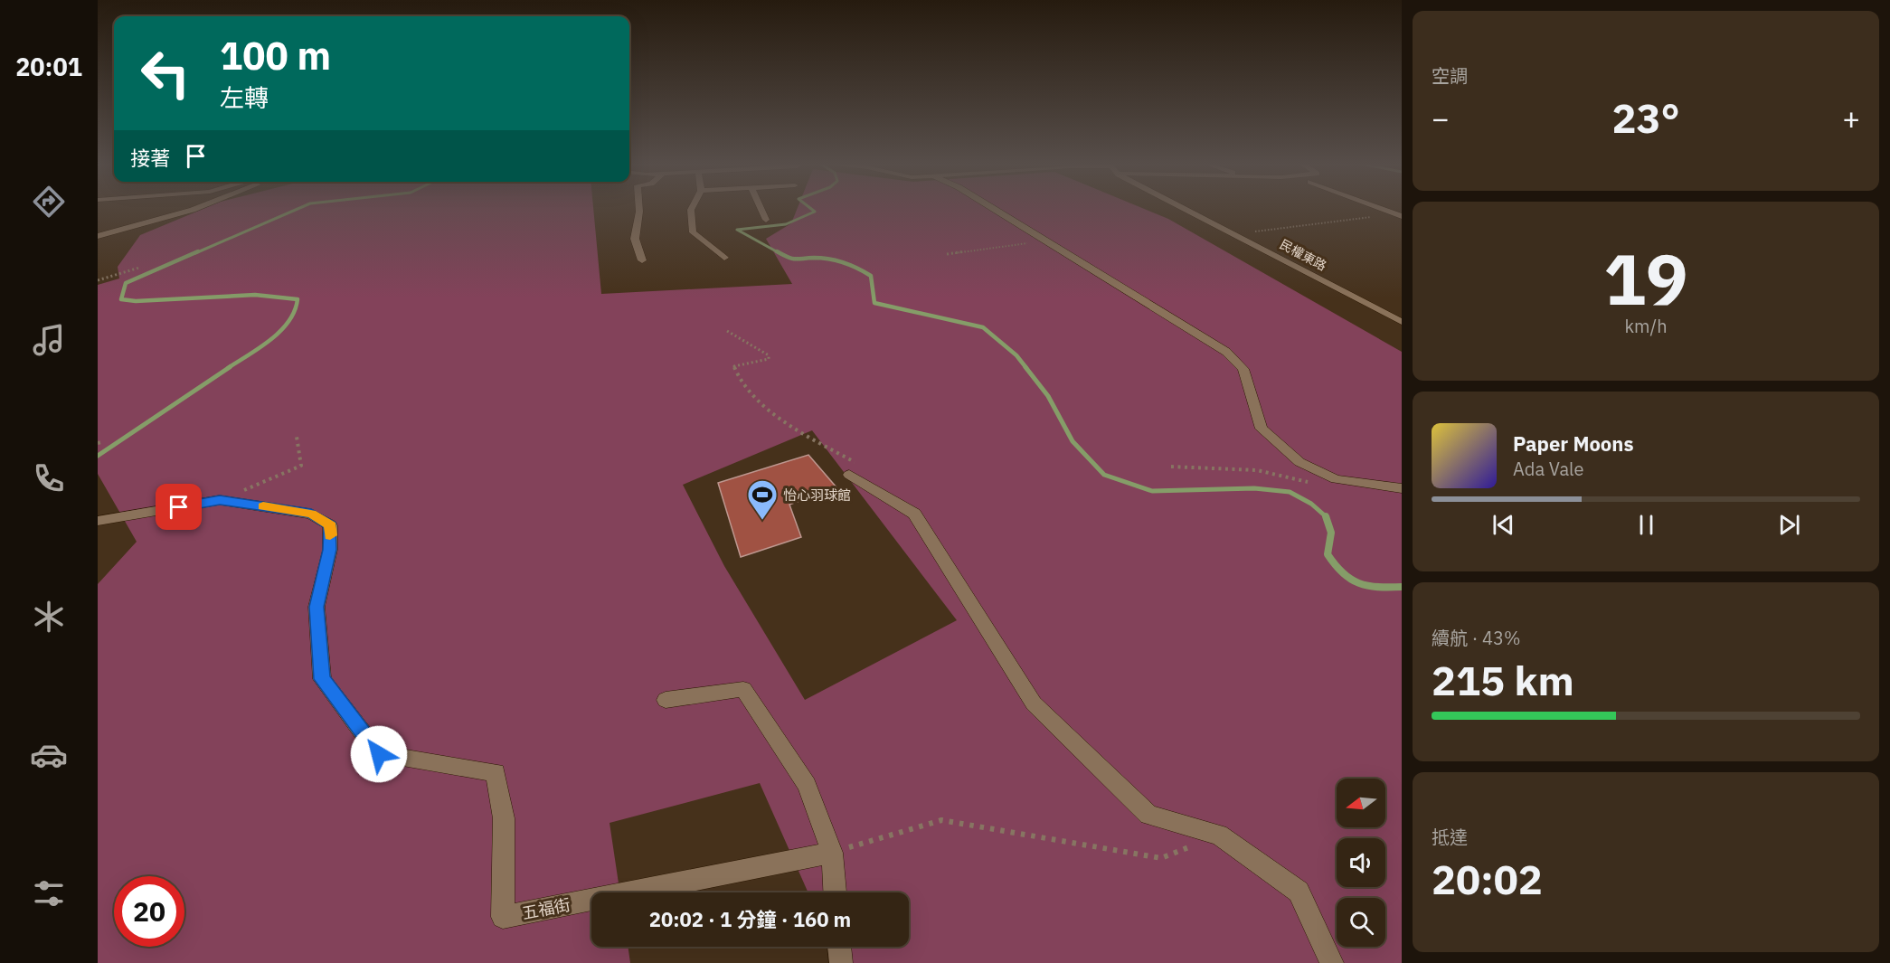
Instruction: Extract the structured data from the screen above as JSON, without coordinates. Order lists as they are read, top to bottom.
{
  "streets": {
    "street": ["民權東路", "五福街"]
  },
  "places": {
    "sports": ["怡心羽球館"]
  },
  "north": "left",
  "page": {
    "tabs": "20:01",
    "tile": [
      "空調",
      ["19", "km/h"],
      ["續航 · 43%", "215 km"],
      ["抵達", "20:02"]
    ],
    "turn": ["100 m", "左轉"],
    "heat": ["−", "23°", "+"],
    "then": "接著",
    "song": ["Paper Moons", "Ada Vale"],
    "limit": "20",
    "trip": "20:02 · 1 分鐘 · 160 m"
  }
}
